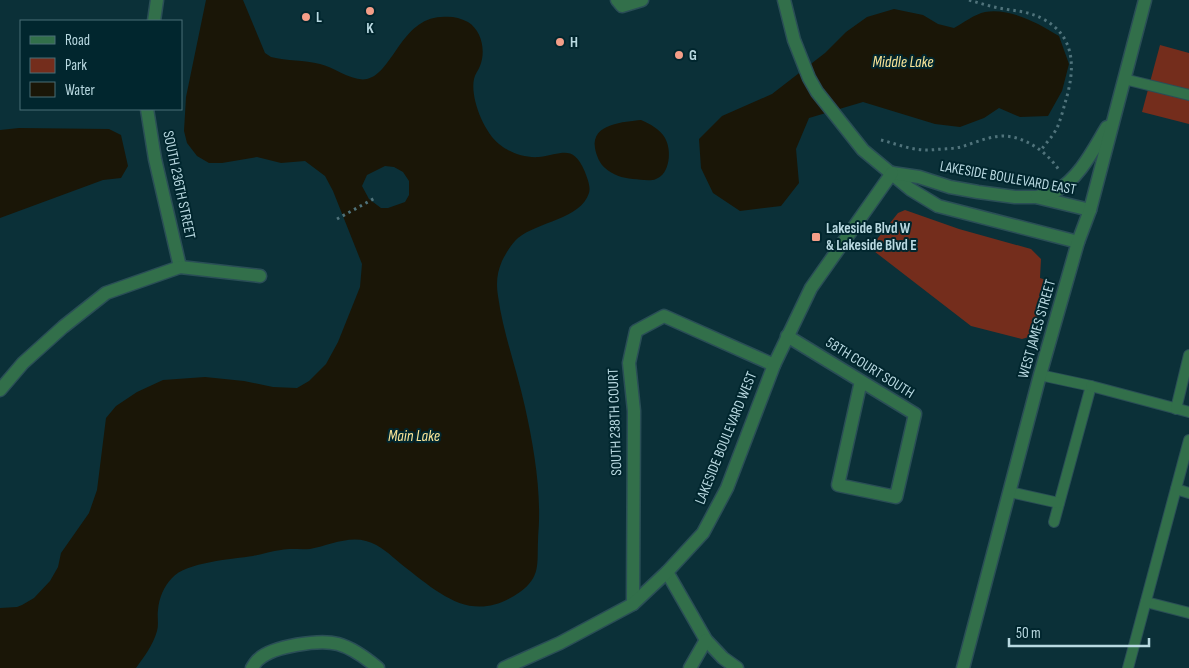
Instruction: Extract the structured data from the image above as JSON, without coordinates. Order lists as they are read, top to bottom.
{
  "streets": {
    "street": [
      "LAKESIDE BOULEVARD EAST",
      "SOUTH 236TH STREET",
      "WEST JAMES STREET",
      "58TH COURT SOUTH",
      "SOUTH 238TH COURT",
      "LAKESIDE BOULEVARD WEST"
    ]
  },
  "crossings": [
    ["LAKESIDE BOULEVARD EAST", "WEST JAMES STREET"],
    ["LAKESIDE BOULEVARD EAST", "LAKESIDE BOULEVARD WEST"],
    ["58TH COURT SOUTH", "LAKESIDE BOULEVARD WEST"],
    ["SOUTH 238TH COURT", "LAKESIDE BOULEVARD WEST"]
  ],
  "water": ["Middle Lake", "Main Lake"],
  "places": {
    "other": [
      "K",
      "L",
      "H",
      "G"
    ],
    "transit": ["Lakeside Blvd W & Lakeside Blvd E"]
  },
  "legend": ["Road", "Park", "Water"],
  "scale_bar": "50 m"
}
